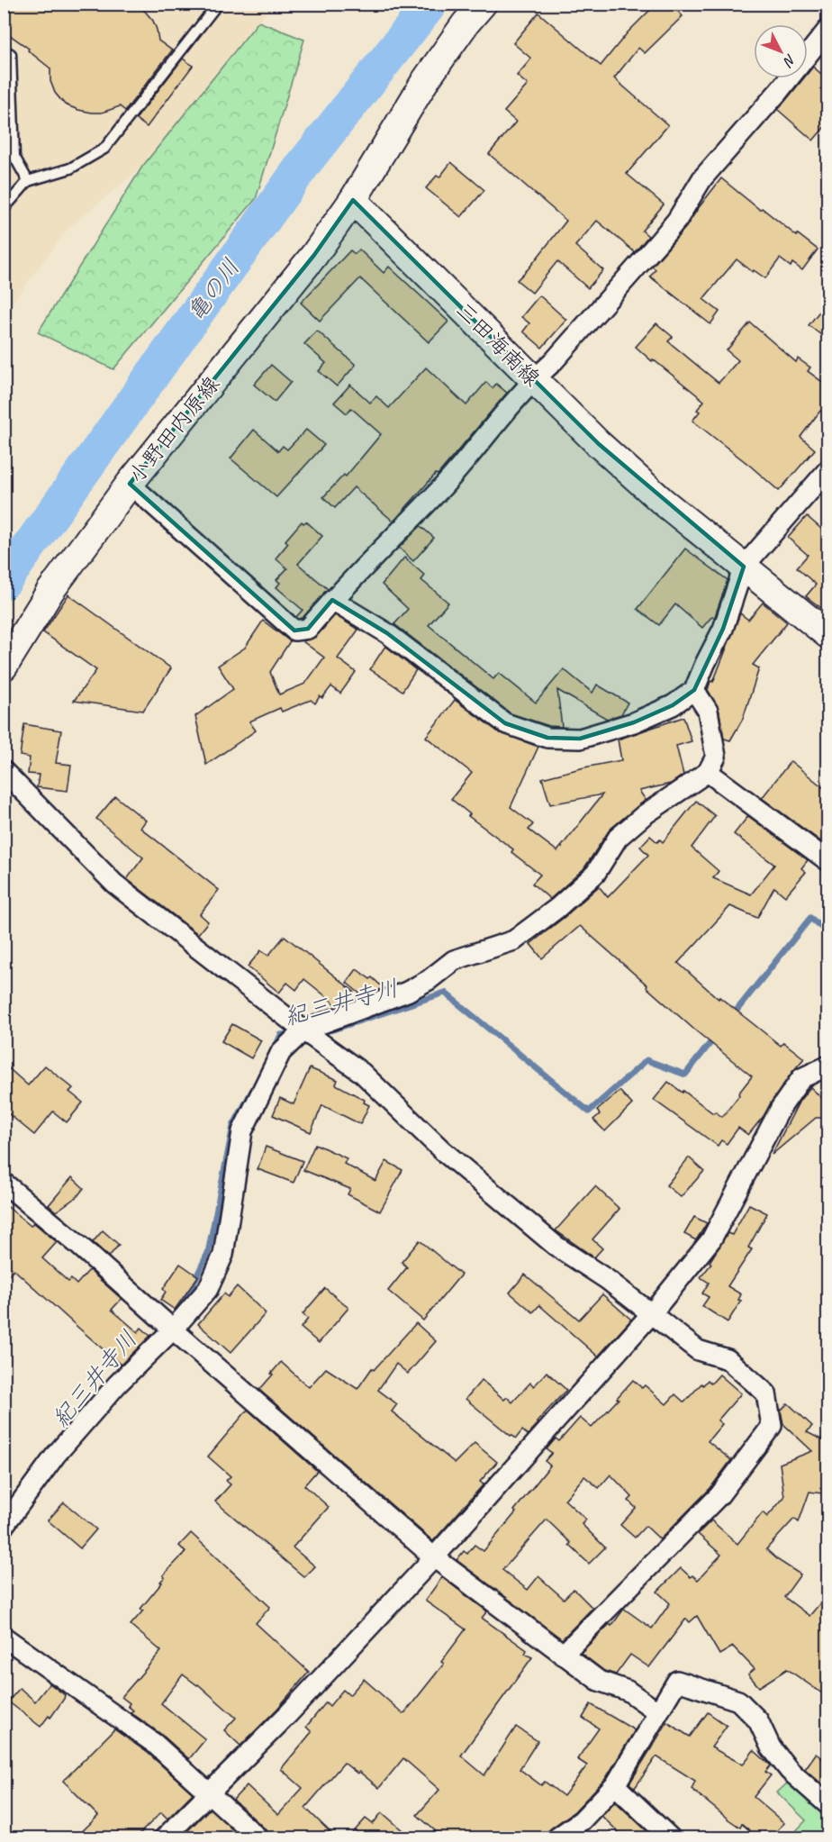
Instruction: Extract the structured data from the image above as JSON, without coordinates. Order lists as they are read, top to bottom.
{
  "streets": {
    "main road": ["三田海南線", "小野田内原線"]
  },
  "crossings": [
    ["三田海南線", "小野田内原線"]
  ],
  "water": ["亀の川", "紀三井寺川"],
  "north": "bottom right"
}
